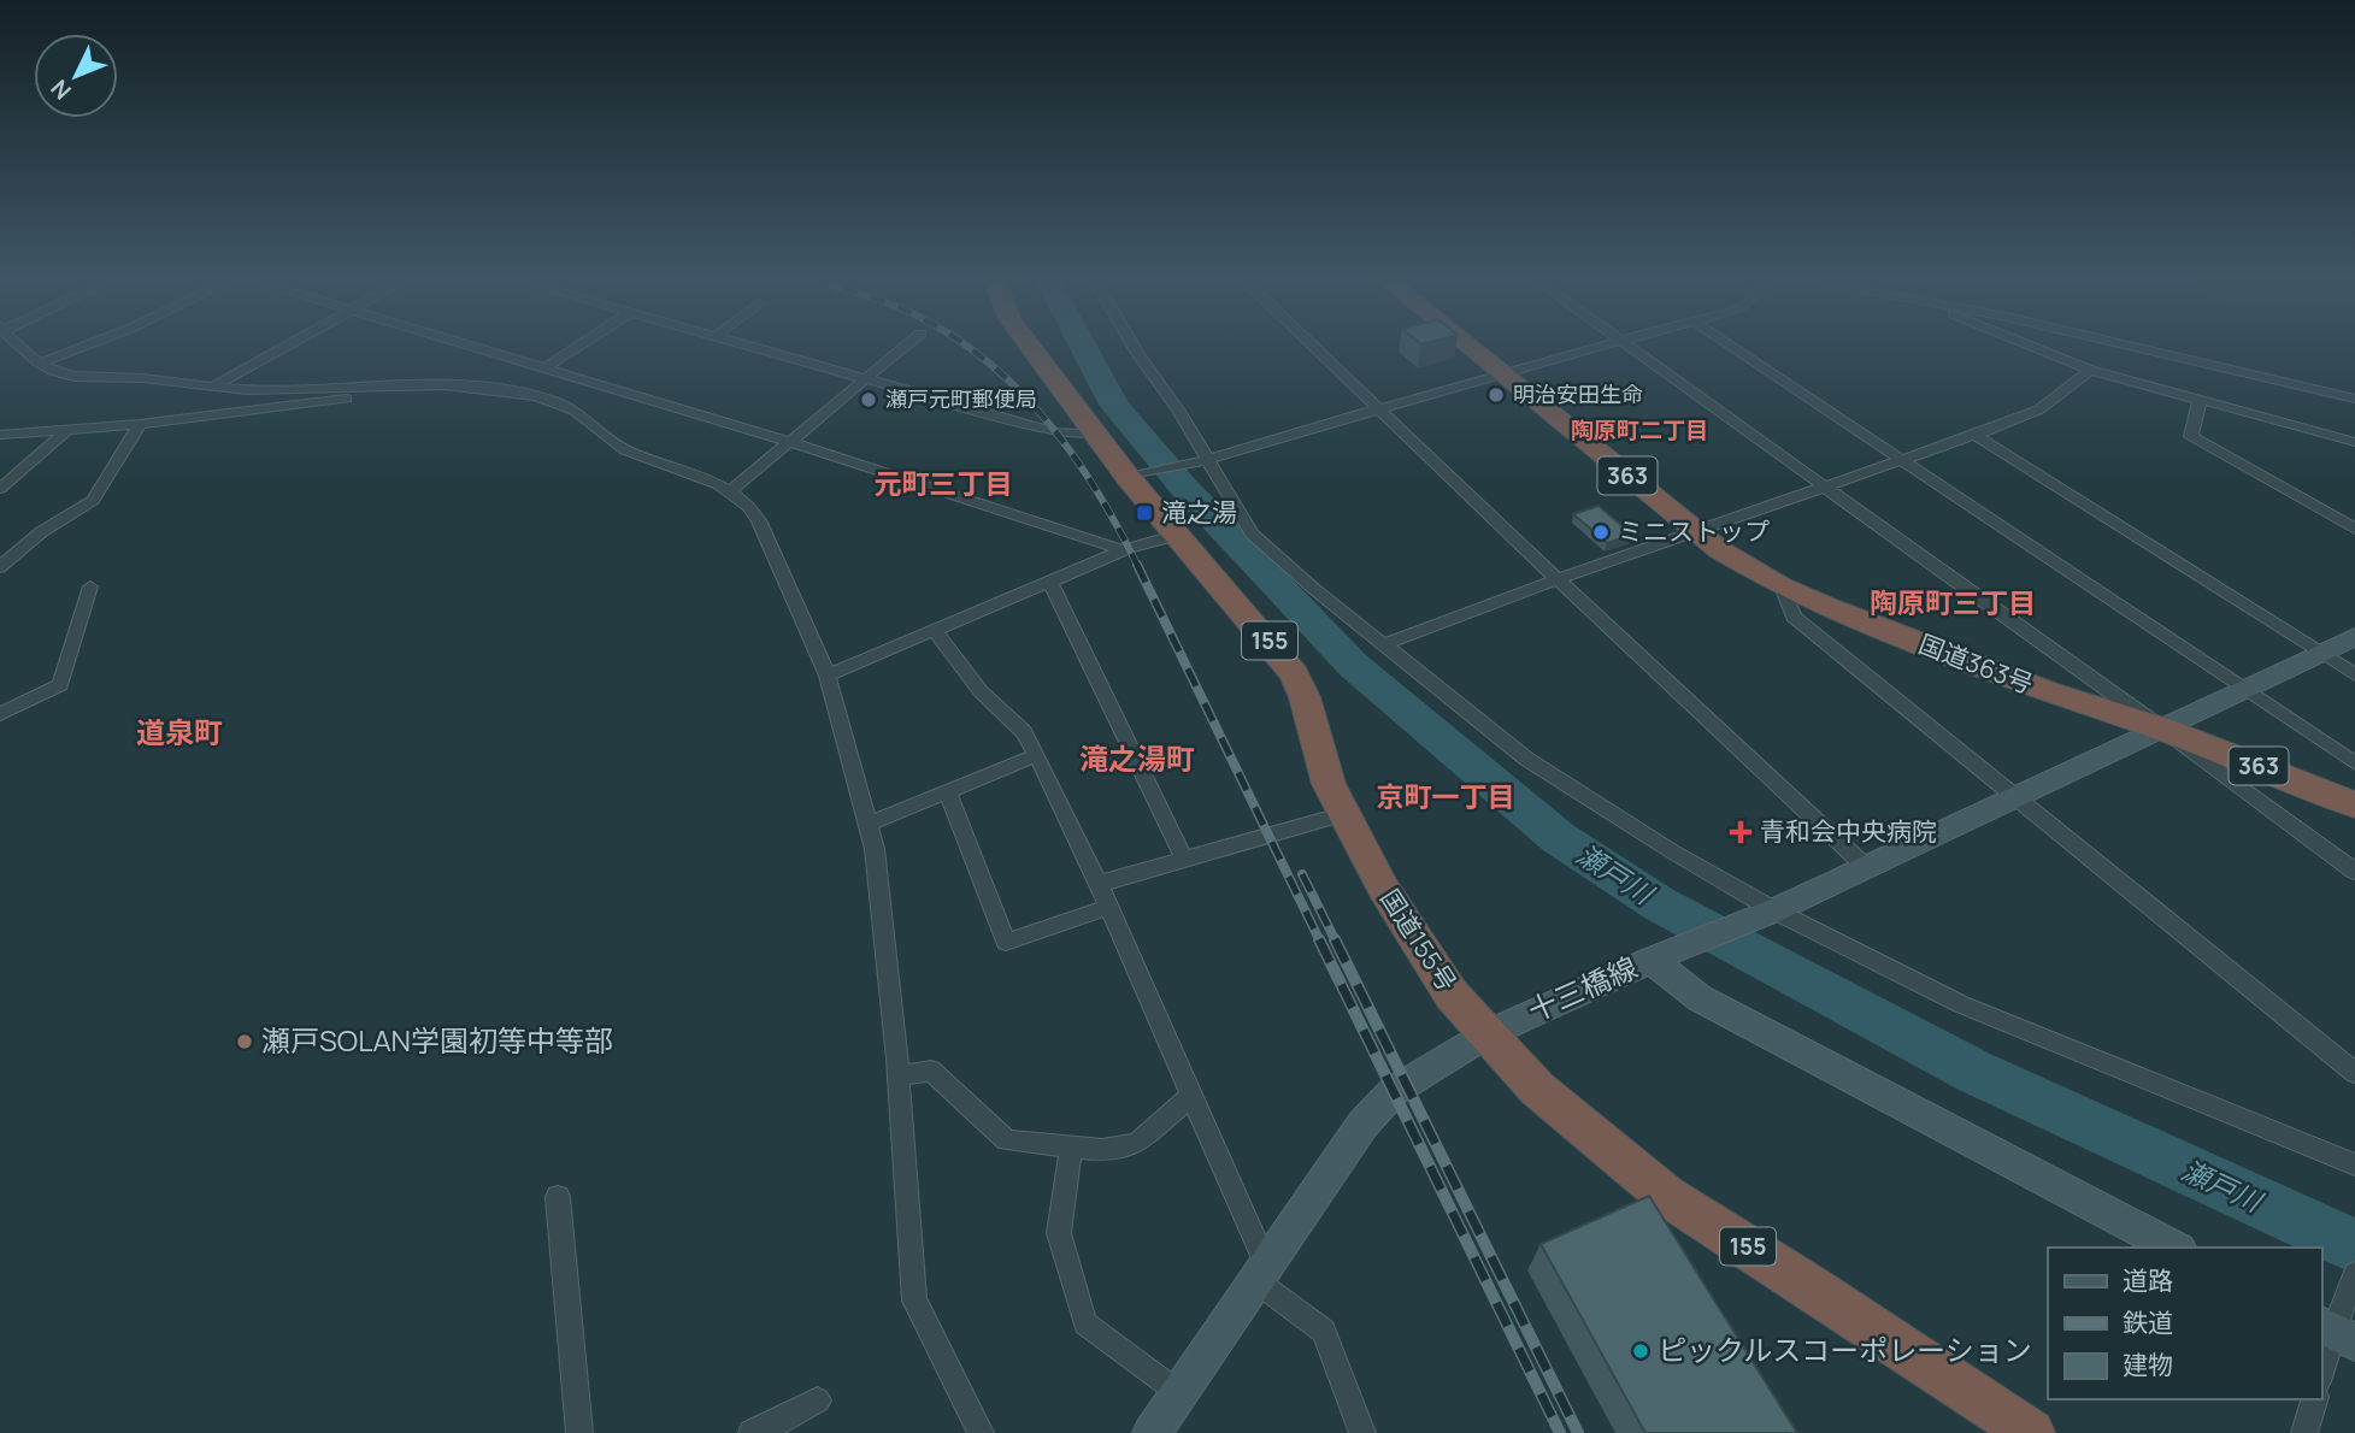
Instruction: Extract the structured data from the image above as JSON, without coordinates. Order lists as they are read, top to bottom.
{
  "streets": {
    "highway": [
      "363",
      "155",
      "国道363号",
      "国道155号"
    ],
    "street": ["十三橋線"]
  },
  "crossings": [
    ["国道363号", "十三橋線"],
    ["国道155号", "十三橋線"]
  ],
  "districts": [
    "陶原町二丁目",
    "元町三丁目",
    "陶原町三丁目",
    "道泉町",
    "滝之湯町",
    "京町一丁目"
  ],
  "water": ["瀬戸川"],
  "places": {
    "other": [
      "明治安田生命",
      "瀬戸元町郵便局",
      "ミニストップ",
      "瀬戸SOLAN学園初等中等部",
      "ピックルスコーポレーション"
    ],
    "transit": ["滝之湯"],
    "health": ["青和会中央病院"]
  },
  "legend": ["道路", "鉄道", "建物"],
  "north": "bottom left"
}
